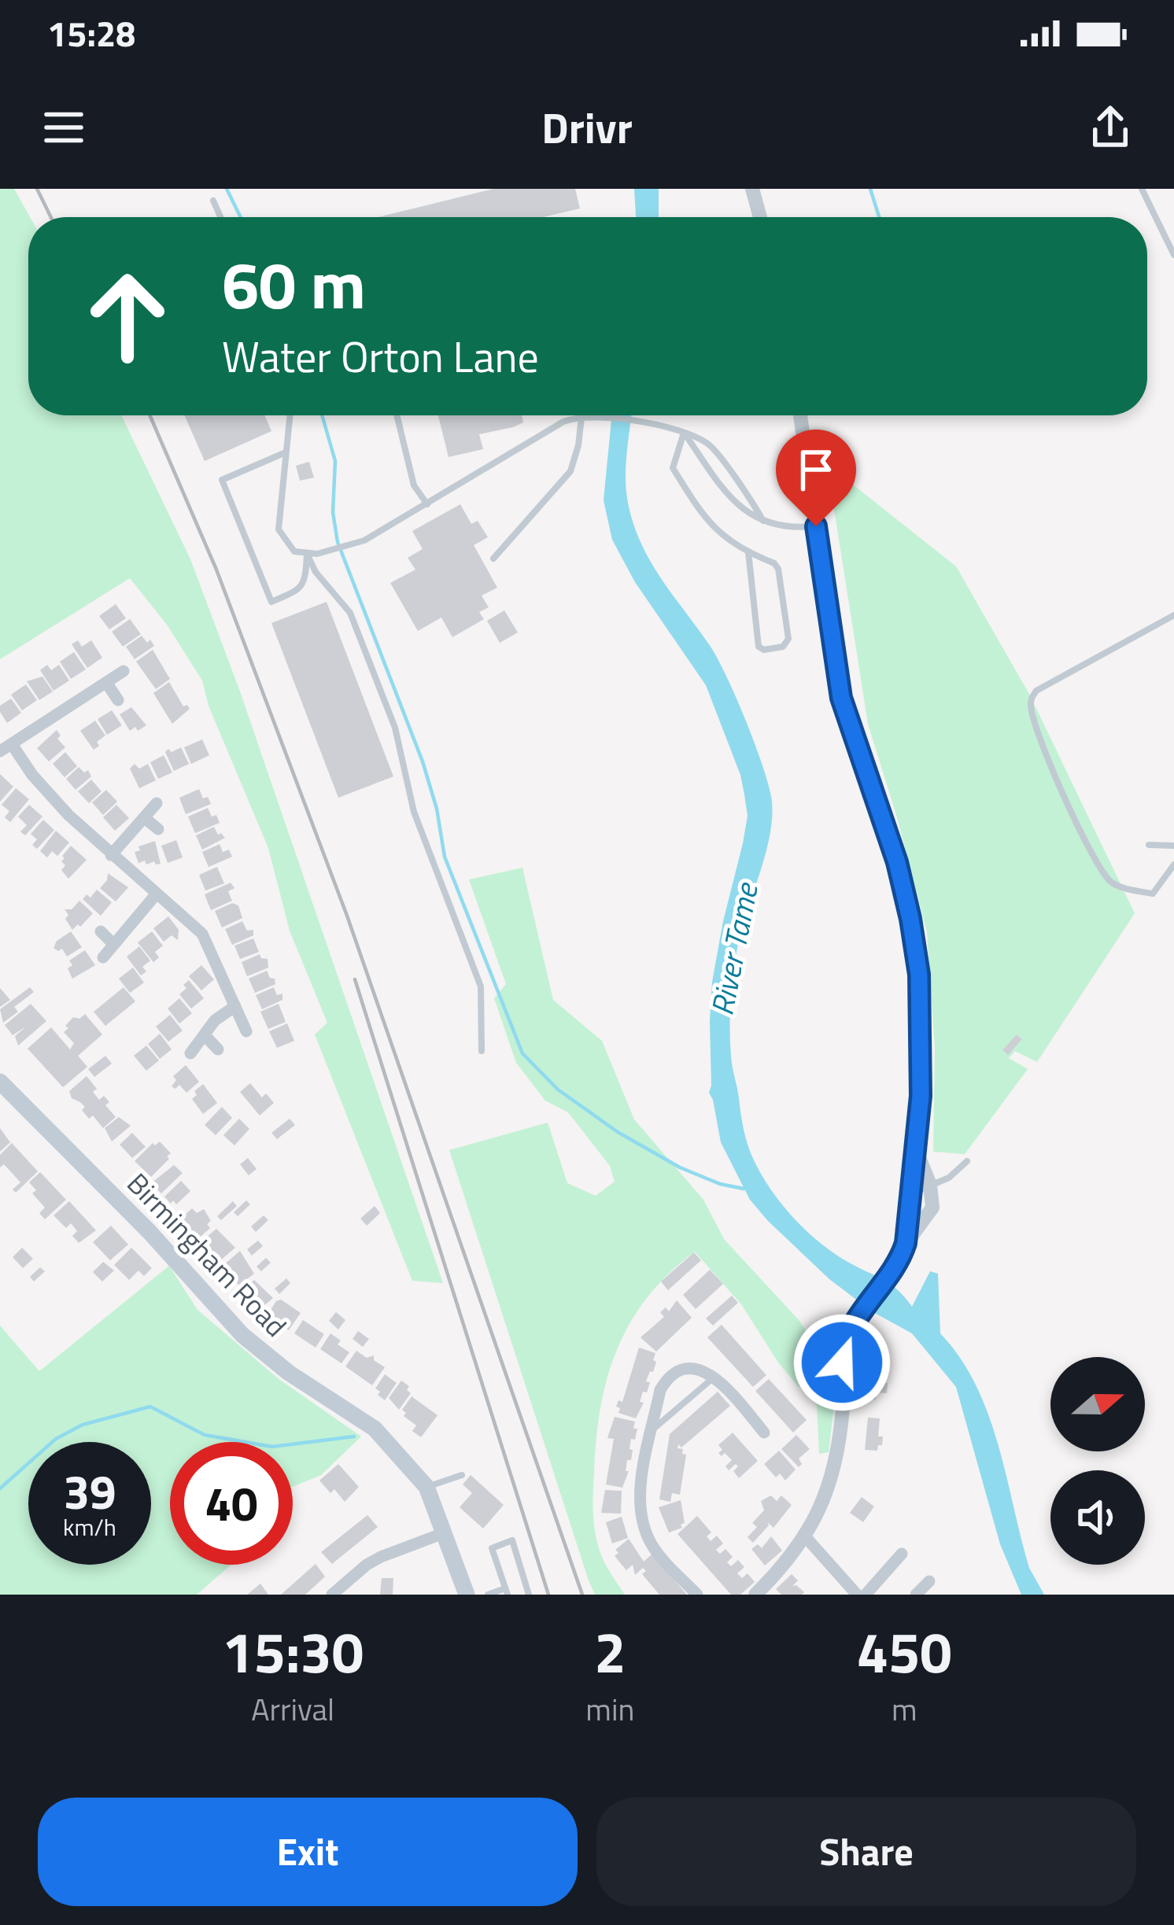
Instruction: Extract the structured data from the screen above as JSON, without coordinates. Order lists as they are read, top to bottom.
{
  "streets": {
    "main road": ["Birmingham Road"]
  },
  "water": ["River Tame"],
  "north": "right",
  "page": {
    "status": "15:28",
    "header": "Drivr",
    "turn": ["60 m", "Water Orton Lane"],
    "speed": "39 km/h",
    "limit": "40",
    "eta": [
      "15:30",
      "Arrival",
      "2",
      "min",
      "450",
      "m"
    ],
    "buttons": ["Exit", "Share"]
  }
}
